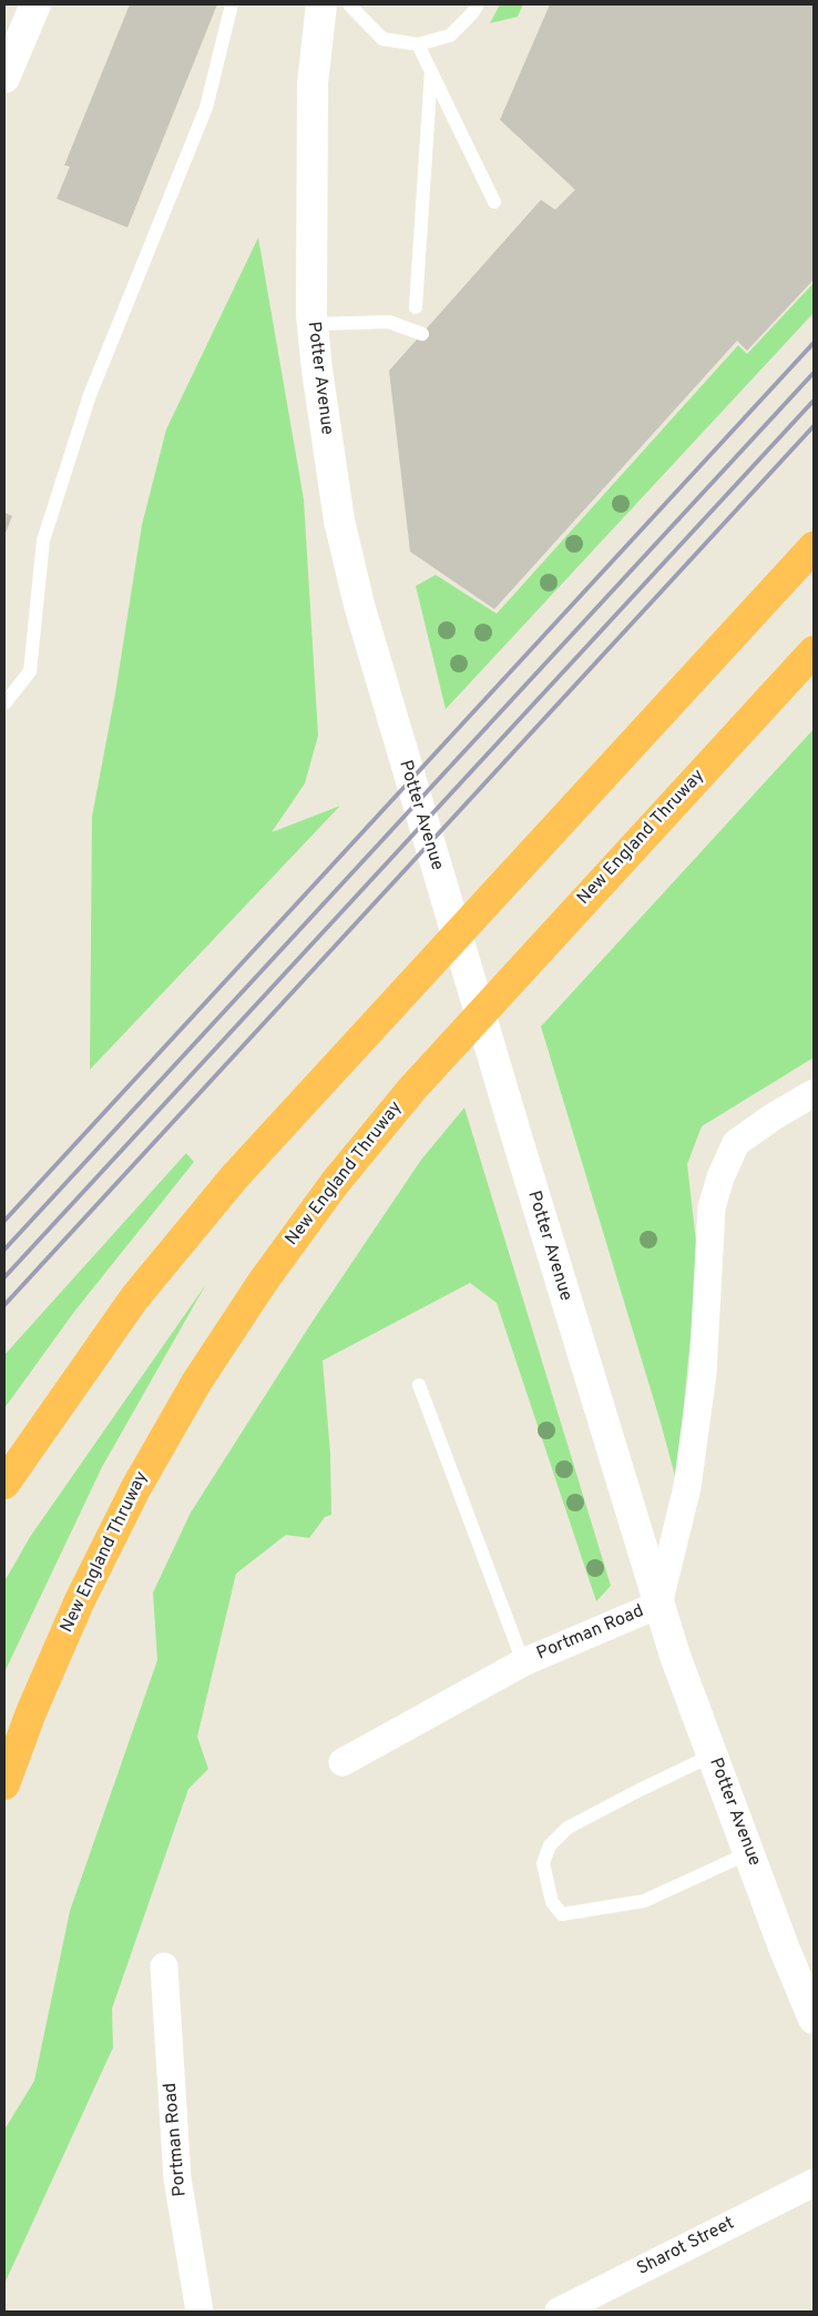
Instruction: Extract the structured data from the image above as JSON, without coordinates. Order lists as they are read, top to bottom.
{
  "streets": {
    "highway": ["New England Thruway"],
    "street": ["Potter Avenue", "Portman Road", "Sharot Street"]
  },
  "crossings": [
    ["Potter Avenue", "Portman Road"]
  ]
}
